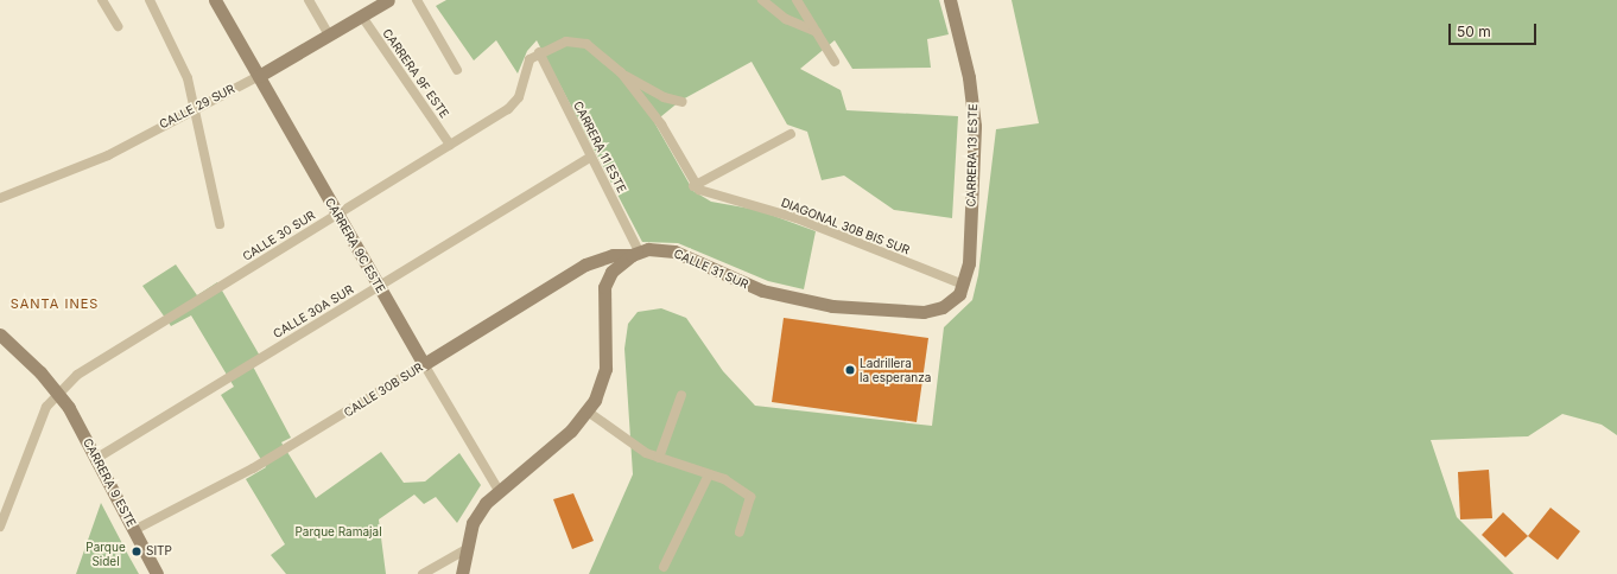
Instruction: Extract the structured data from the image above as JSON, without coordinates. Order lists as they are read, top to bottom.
{
  "streets": {
    "street": [
      "CARRERA 9F ESTE",
      "CALLE 29 SUR",
      "CARRERA 11 ESTE",
      "CARRERA 13 ESTE",
      "DIAGONAL 30B BIS SUR",
      "CALLE 30 SUR",
      "CARRERA 9C ESTE",
      "CALLE 31 SUR",
      "CALLE 30A SUR",
      "CALLE 30B SUR",
      "CARRERA 9 ESTE"
    ]
  },
  "crossings": [
    ["CARRERA 9F ESTE", "CALLE 29 SUR"],
    ["CARRERA 9F ESTE", "CALLE 30 SUR"],
    ["CALLE 29 SUR", "CARRERA 9C ESTE"],
    ["CARRERA 11 ESTE", "CALLE 30 SUR"],
    ["CARRERA 11 ESTE", "CALLE 31 SUR"],
    ["CARRERA 11 ESTE", "CALLE 30A SUR"],
    ["CARRERA 11 ESTE", "CALLE 30B SUR"],
    ["CARRERA 13 ESTE", "DIAGONAL 30B BIS SUR"],
    ["CARRERA 13 ESTE", "CALLE 31 SUR"],
    ["DIAGONAL 30B BIS SUR", "CALLE 31 SUR"],
    ["CALLE 30 SUR", "CARRERA 9C ESTE"],
    ["CALLE 30 SUR", "CARRERA 9 ESTE"],
    ["CARRERA 9C ESTE", "CALLE 30A SUR"],
    ["CARRERA 9C ESTE", "CALLE 30B SUR"],
    ["CALLE 31 SUR", "CALLE 30B SUR"],
    ["CALLE 30A SUR", "CARRERA 9 ESTE"],
    ["CALLE 30B SUR", "CARRERA 9 ESTE"]
  ],
  "districts": ["SANTA INES"],
  "parks": ["Parque Ramajal", "Parque Sidel"],
  "places": ["Ladrillera la esperanza", "SITP"],
  "scale_bar": "50 m"
}
